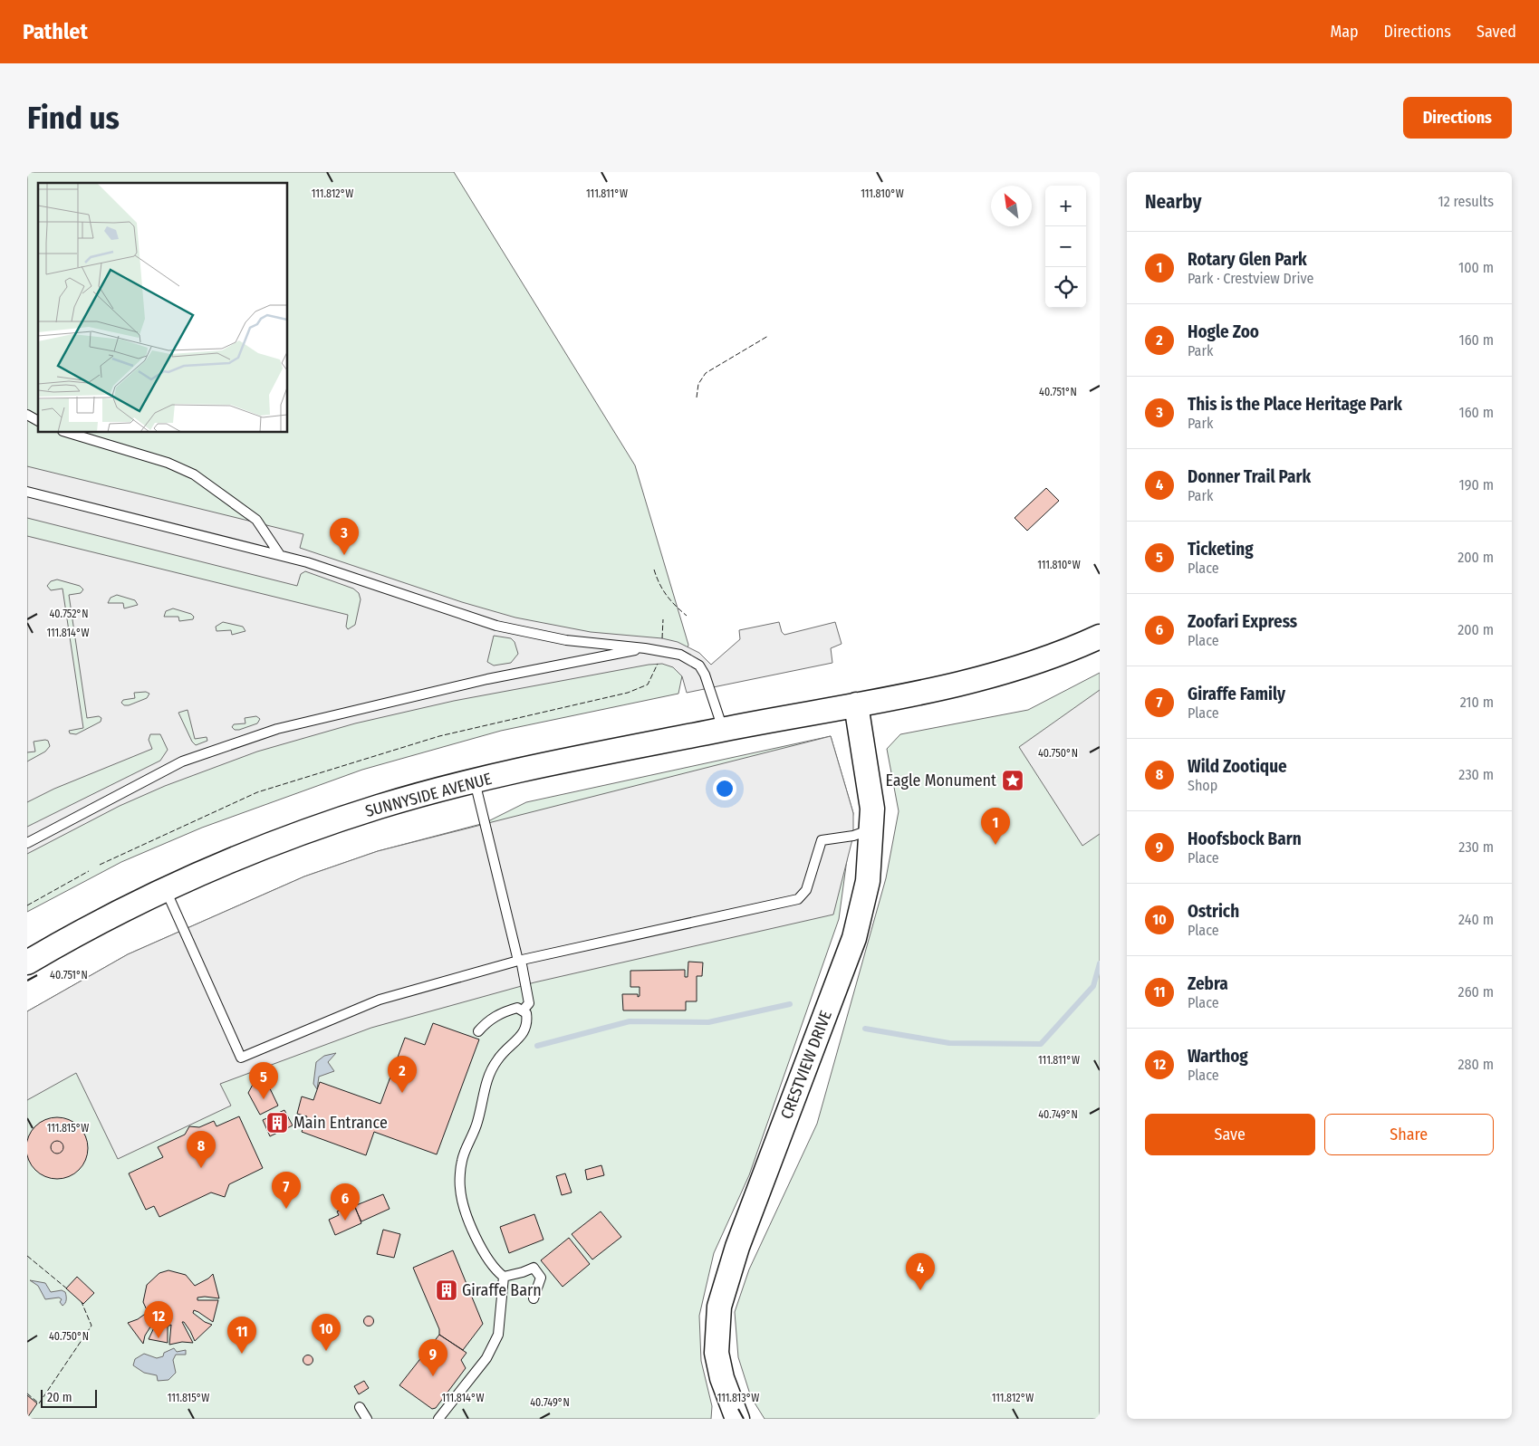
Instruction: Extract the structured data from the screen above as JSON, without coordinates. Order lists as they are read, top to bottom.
{
  "streets": {
    "main road": ["SUNNYSIDE AVENUE", "CRESTVIEW DRIVE"]
  },
  "crossings": [
    ["SUNNYSIDE AVENUE", "CRESTVIEW DRIVE"]
  ],
  "places": {
    "place": ["Eagle Monument"],
    "building": ["Main Entrance", "Giraffe Barn"]
  },
  "scale_bar": "20 m",
  "north": "top left",
  "page": {
    "header": "Pathlet",
    "nav": ["Map", "Directions", "Saved"],
    "buttons": [
      "Directions",
      ["Save", "Share"]
    ],
    "title": "Find us",
    "heading": ["Nearby", "12 results"],
    "map_buttons": ["+", "−"],
    "list": [
      {
        "mark": "1",
        "name": "Rotary Glen Park",
        "note": "Park · Crestview Drive",
        "value": "100 m"
      },
      {
        "mark": "2",
        "name": "Hogle Zoo",
        "note": "Park",
        "value": "160 m"
      },
      {
        "mark": "3",
        "name": "This is the Place Heritage Park",
        "note": "Park",
        "value": "160 m"
      },
      {
        "mark": "4",
        "name": "Donner Trail Park",
        "note": "Park",
        "value": "190 m"
      },
      {
        "mark": "5",
        "name": "Ticketing",
        "note": "Place",
        "value": "200 m"
      },
      {
        "mark": "6",
        "name": "Zoofari Express",
        "note": "Place",
        "value": "200 m"
      },
      {
        "mark": "7",
        "name": "Giraffe Family",
        "note": "Place",
        "value": "210 m"
      },
      {
        "mark": "8",
        "name": "Wild Zootique",
        "note": "Shop",
        "value": "230 m"
      },
      {
        "mark": "9",
        "name": "Hoofsbock Barn",
        "note": "Place",
        "value": "230 m"
      },
      {
        "mark": "10",
        "name": "Ostrich",
        "note": "Place",
        "value": "240 m"
      },
      {
        "mark": "11",
        "name": "Zebra",
        "note": "Place",
        "value": "260 m"
      },
      {
        "mark": "12",
        "name": "Warthog",
        "note": "Place",
        "value": "280 m"
      }
    ],
    "pins": [
      "3",
      "1",
      "2",
      "5",
      "8",
      "7",
      "6",
      "4",
      "12",
      "10",
      "11",
      "9"
    ],
    "scale": "20 m"
  },
  "coordinates": [
    "111.812°W",
    "111.811°W",
    "111.810°W",
    "40.751°N",
    "40.752°N",
    "111.814°W",
    "40.750°N",
    "40.749°N",
    "111.815°W",
    "111.813°W"
  ]
}
